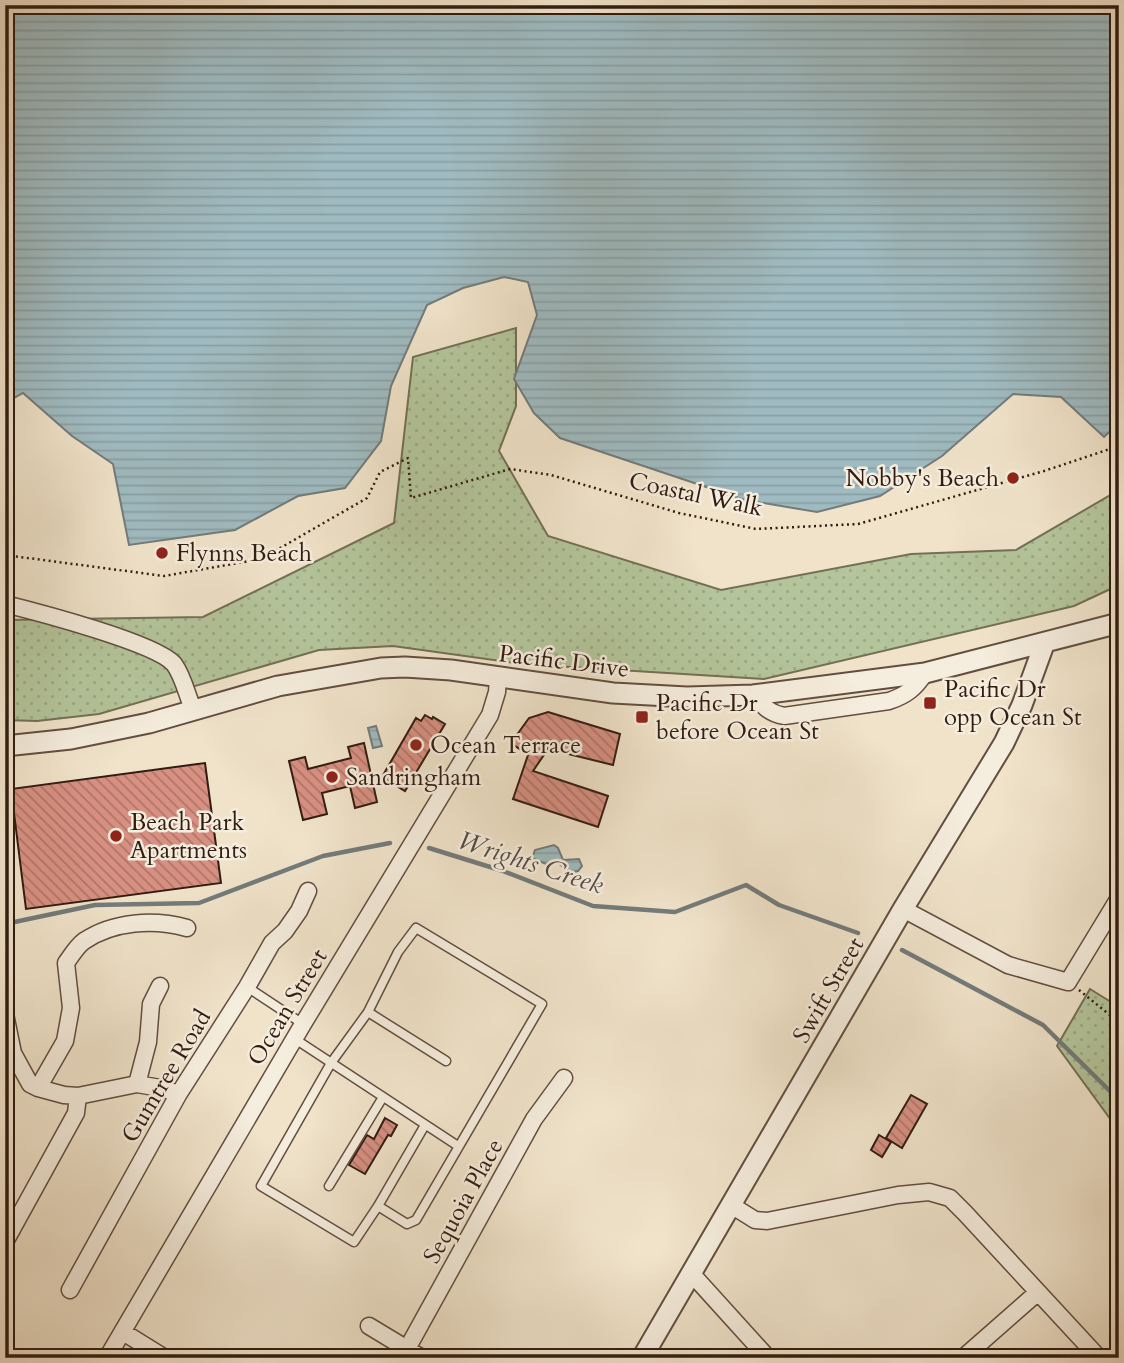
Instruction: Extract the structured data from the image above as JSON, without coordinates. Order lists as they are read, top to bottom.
{
  "streets": {
    "street": [
      "Pacific Drive",
      "Swift Street",
      "Ocean Street",
      "Gumtree Road",
      "Sequoia Place"
    ],
    "path": ["Coastal Walk"]
  },
  "crossings": [
    ["Pacific Drive", "Swift Street"],
    ["Pacific Drive", "Ocean Street"]
  ],
  "water": ["Wrights Creek"],
  "places": {
    "other": [
      "Nobby's Beach",
      "Flynns Beach",
      "Ocean Terrace",
      "Sandringham",
      "Beach Park Apartments"
    ],
    "transit": ["Pacific Dr opp Ocean St", "Pacific Dr before Ocean St"]
  }
}
